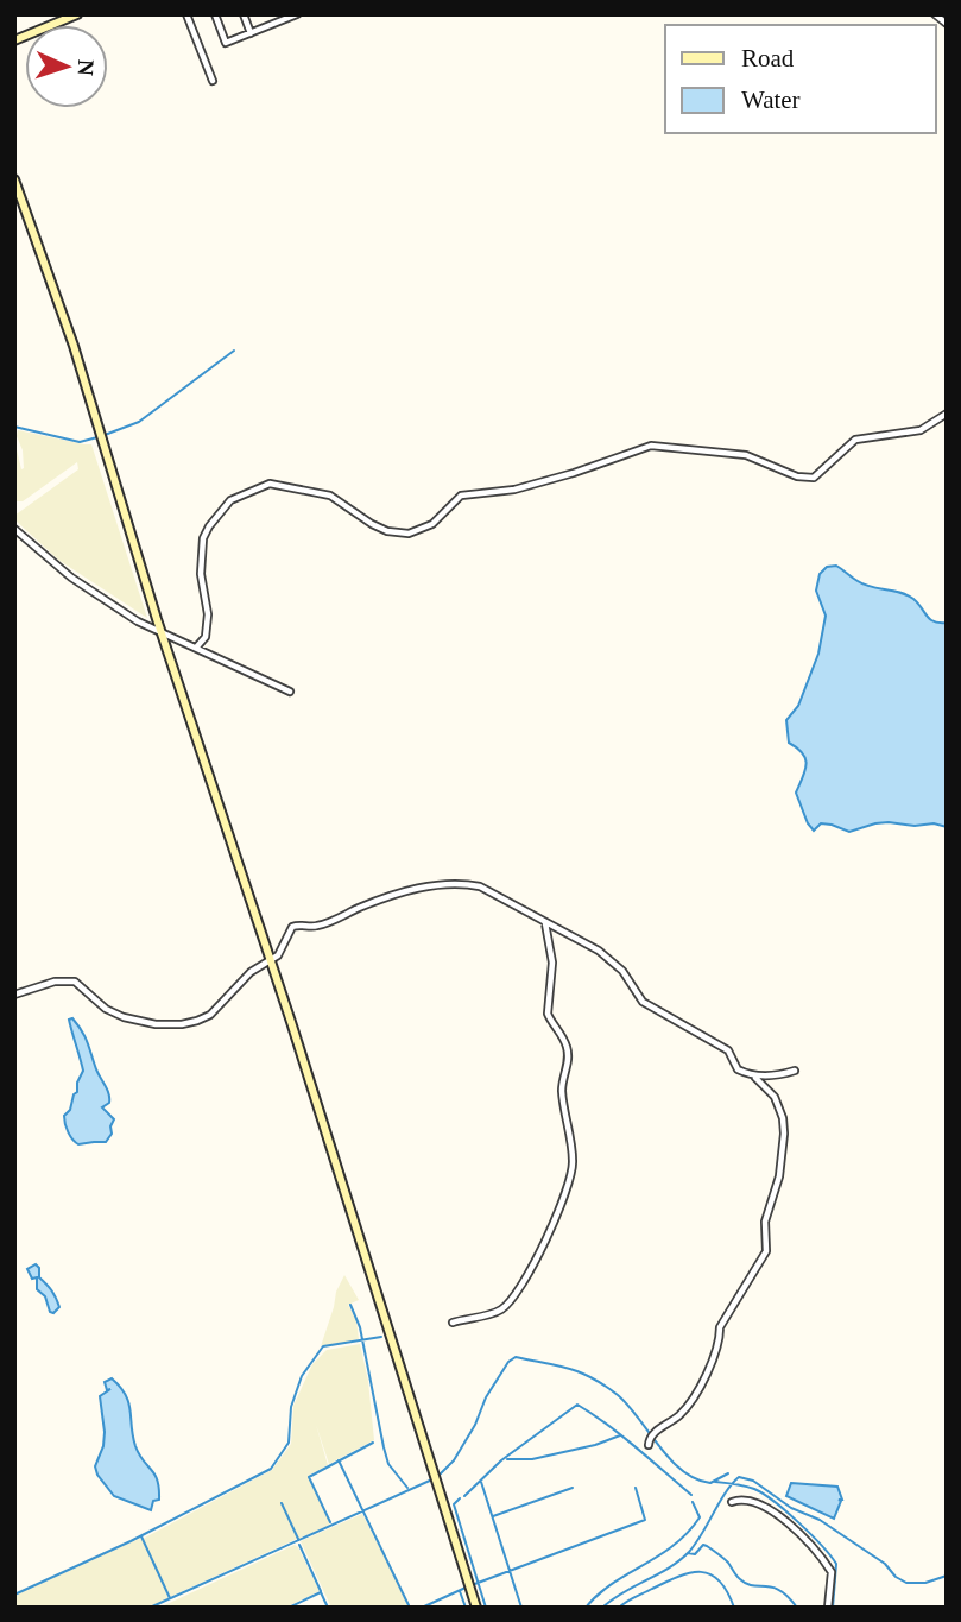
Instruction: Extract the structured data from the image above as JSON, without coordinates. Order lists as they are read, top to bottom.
{
  "legend": ["Road", "Water"],
  "north": "right"
}
